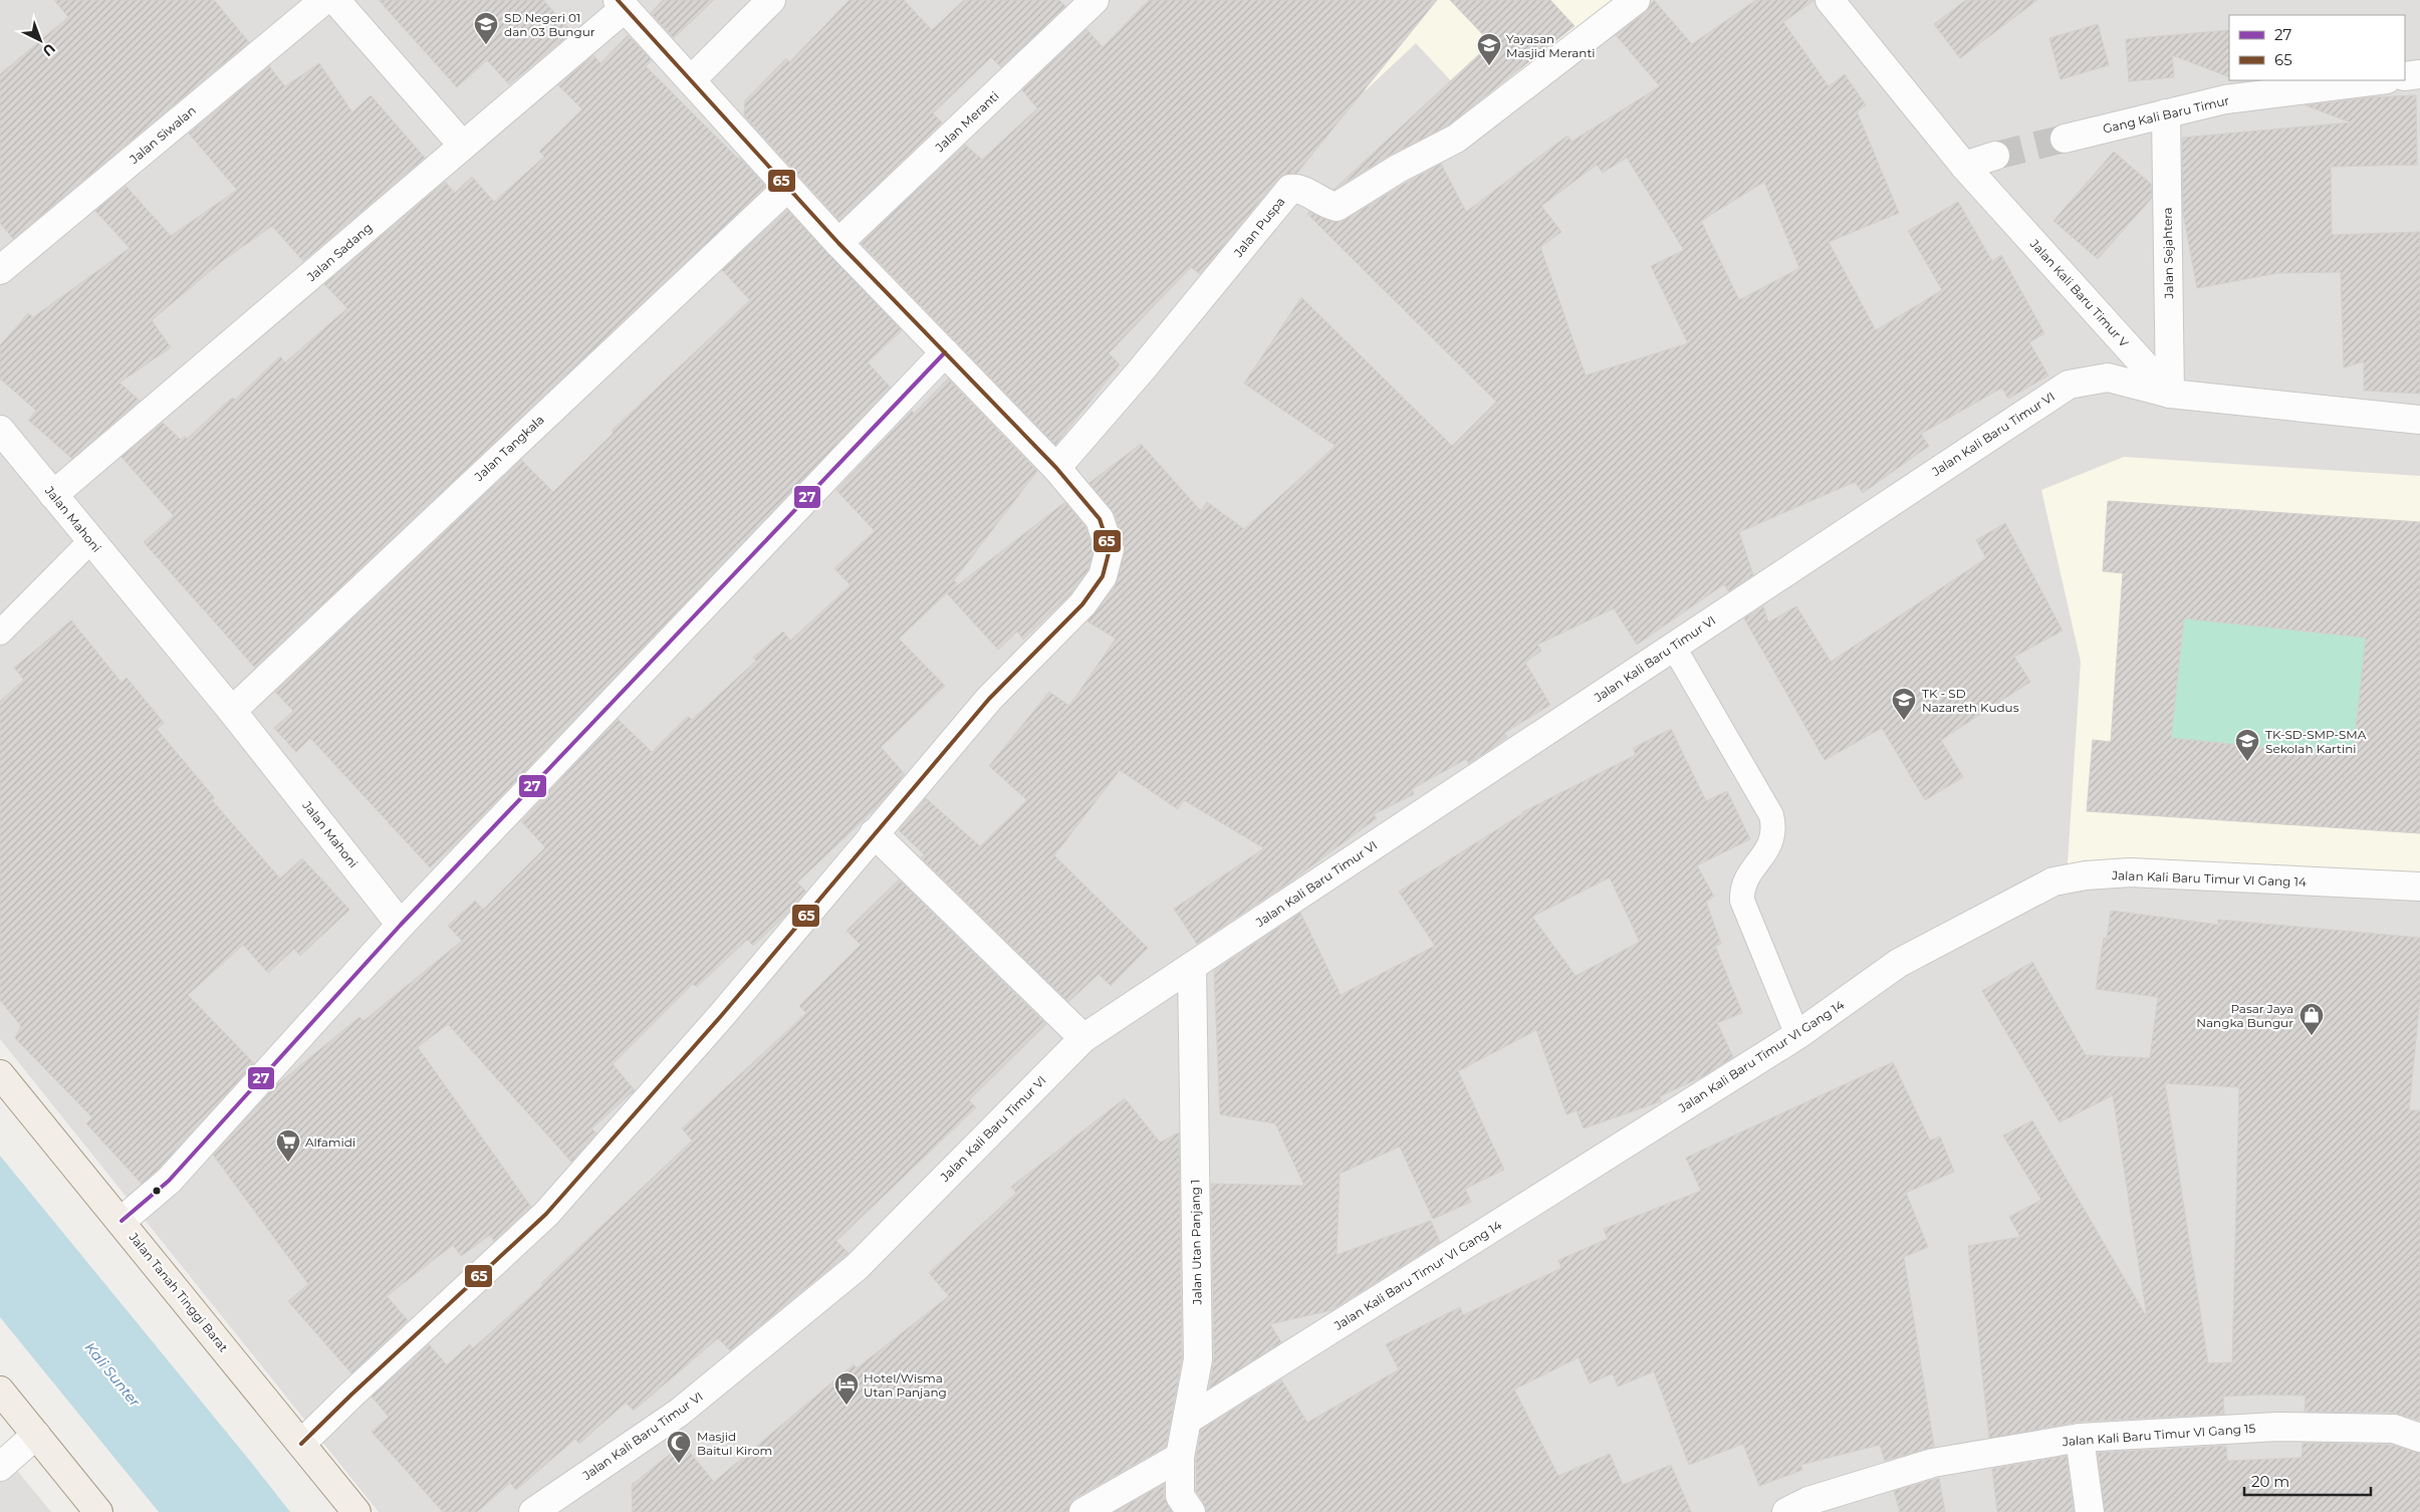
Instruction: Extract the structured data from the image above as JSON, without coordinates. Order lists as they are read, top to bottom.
{
  "streets": {
    "main road": ["Jalan Tanah Tinggi Barat"],
    "street": [
      "Gang Kali Baru Timur",
      "Jalan Meranti",
      "Jalan Siwalan",
      "Jalan Puspa",
      "Jalan Sadang",
      "Jalan Sejahtera",
      "Jalan Kali Baru Timur V",
      "Jalan Kali Baru Timur VI",
      "Jalan Tangkala",
      "Jalan Mahoni",
      "Jalan Kali Baru Timur VI Gang 14",
      "Jalan Utan Panjang 1",
      "Jalan Kali Baru Timur VI Gang 15"
    ]
  },
  "crossings": [
    ["Gang Kali Baru Timur", "Jalan Sejahtera"],
    ["Jalan Sadang", "Jalan Mahoni"],
    ["Jalan Sejahtera", "Jalan Kali Baru Timur V"],
    ["Jalan Sejahtera", "Jalan Kali Baru Timur VI"],
    ["Jalan Kali Baru Timur V", "Jalan Kali Baru Timur VI"],
    ["Jalan Kali Baru Timur VI", "Jalan Utan Panjang 1"],
    ["Jalan Tangkala", "Jalan Mahoni"],
    ["Jalan Kali Baru Timur VI Gang 14", "Jalan Utan Panjang 1"]
  ],
  "water": ["Kali Sunter"],
  "places": {
    "school or university": [
      "SD Negeri 01 dan 03 Bungur",
      "Yayasan Masjid Meranti",
      "TK - SD Nazareth Kudus",
      "TK-SD-SMP-SMA Sekolah Kartini"
    ],
    "shop": ["Pasar Jaya Nangka Bungur"],
    "supermarket": ["Alfamidi"],
    "hotel": ["Hotel/Wisma Utan Panjang"],
    "mosque": ["Masjid Baitul Kirom"]
  },
  "lines": ["transit line 65", "transit line 27"],
  "legend": ["27", "65"],
  "scale_bar": "20 m",
  "north": "bottom right"
}
